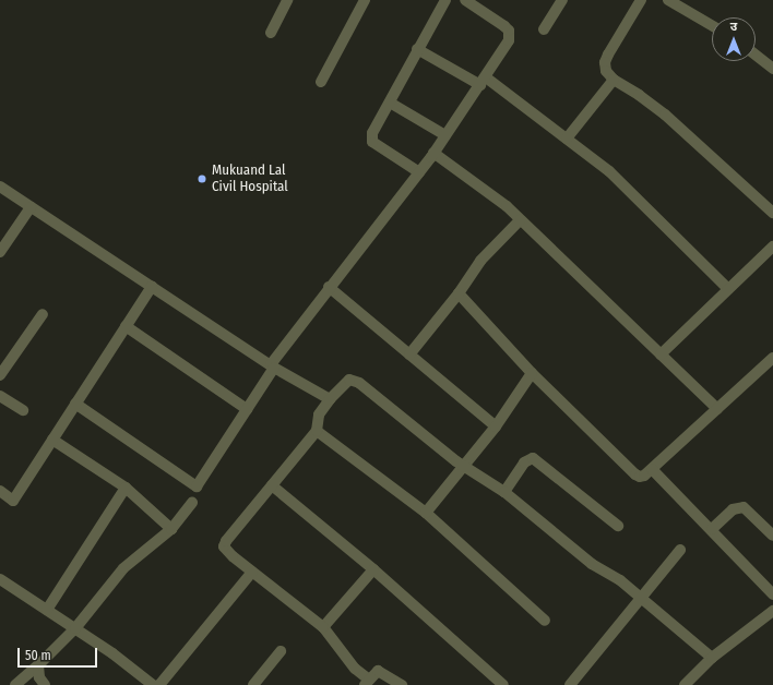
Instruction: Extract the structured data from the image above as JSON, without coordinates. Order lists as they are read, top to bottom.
{
  "places": ["Mukuand Lal Civil Hospital"],
  "scale_bar": "50 m",
  "north": "top"
}
